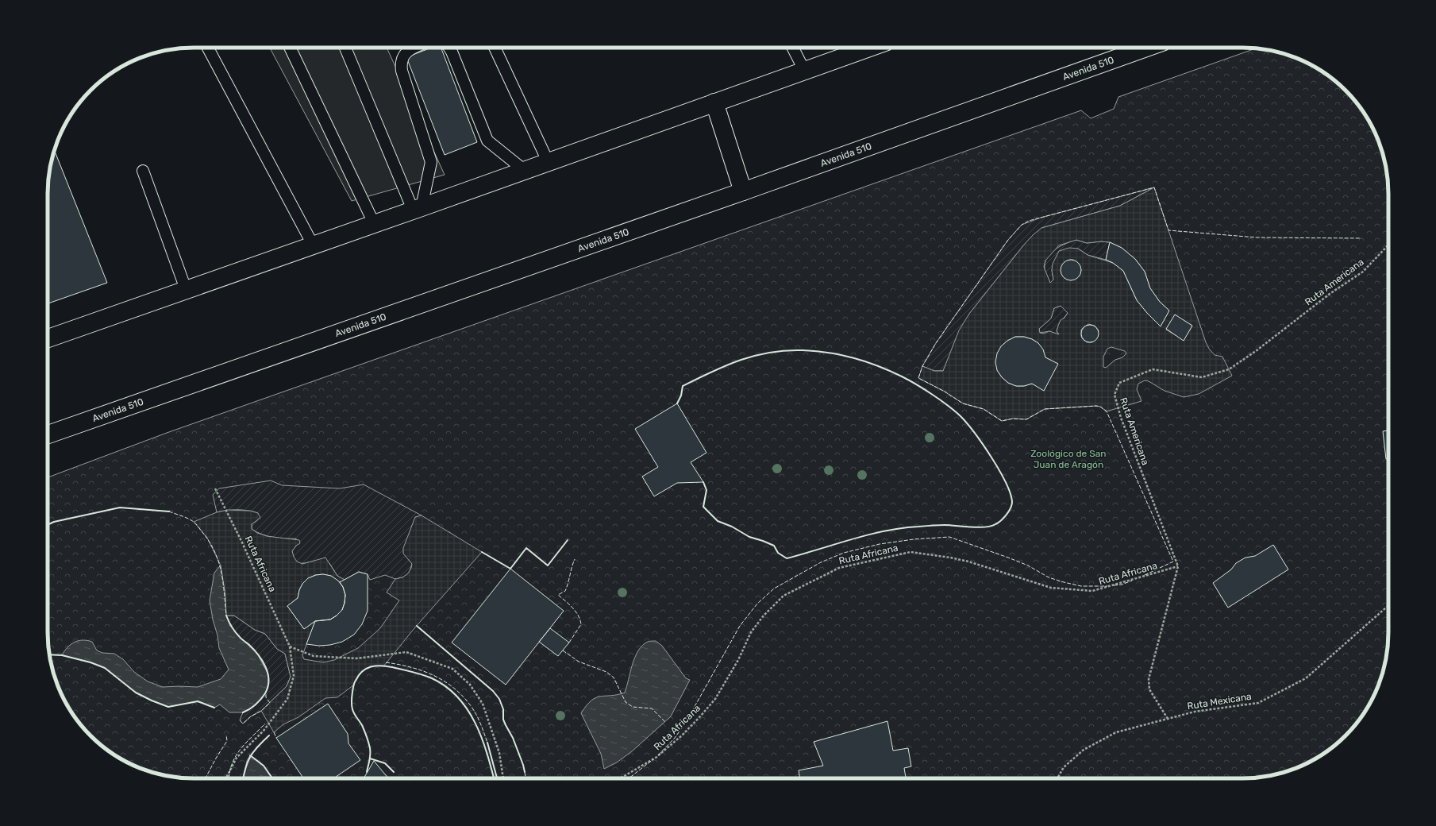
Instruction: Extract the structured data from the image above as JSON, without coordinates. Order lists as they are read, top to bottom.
{
  "streets": {
    "main road": ["Avenida 510"],
    "path": ["Ruta Americana", "Ruta Africana", "Ruta Mexicana"]
  },
  "crossings": [
    ["Ruta Americana", "Ruta Africana"]
  ],
  "parks": ["Zoológico de San Juan de Aragón"]
}
